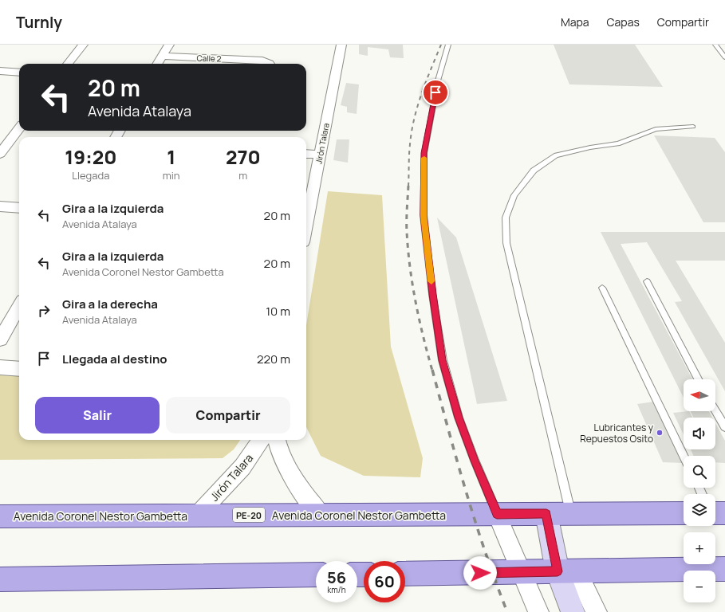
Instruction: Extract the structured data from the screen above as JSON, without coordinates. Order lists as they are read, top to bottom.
{
  "streets": {
    "main road": ["PE-20", "Avenida Coronel Nestor Gambetta"],
    "street": ["Calle 2", "Jirón Talara"]
  },
  "crossings": [
    ["Jirón Talara", "Avenida Coronel Nestor Gambetta"]
  ],
  "places": ["Lubricantes y Repuestos Osito"],
  "north": "left",
  "page": {
    "header": "Turnly",
    "nav": ["Mapa", "Capas", "Compartir"],
    "turn": ["20 m", "Avenida Atalaya"],
    "eta": [
      "19:20",
      "Llegada",
      "1",
      "min",
      "270",
      "m"
    ],
    "list": [
      {
        "name": "Gira a la izquierda",
        "note": "Avenida Atalaya",
        "value": "20 m"
      },
      {
        "name": "Gira a la izquierda",
        "note": "Avenida Coronel Nestor Gambetta",
        "value": "20 m"
      },
      {
        "name": "Gira a la derecha",
        "note": "Avenida Atalaya",
        "value": "10 m"
      },
      {
        "name": "Llegada al destino",
        "value": "220 m"
      }
    ],
    "map_buttons": ["+", "−"],
    "buttons": ["Salir", "Compartir"],
    "speed": "56 km/h",
    "limit": "60"
  }
}
